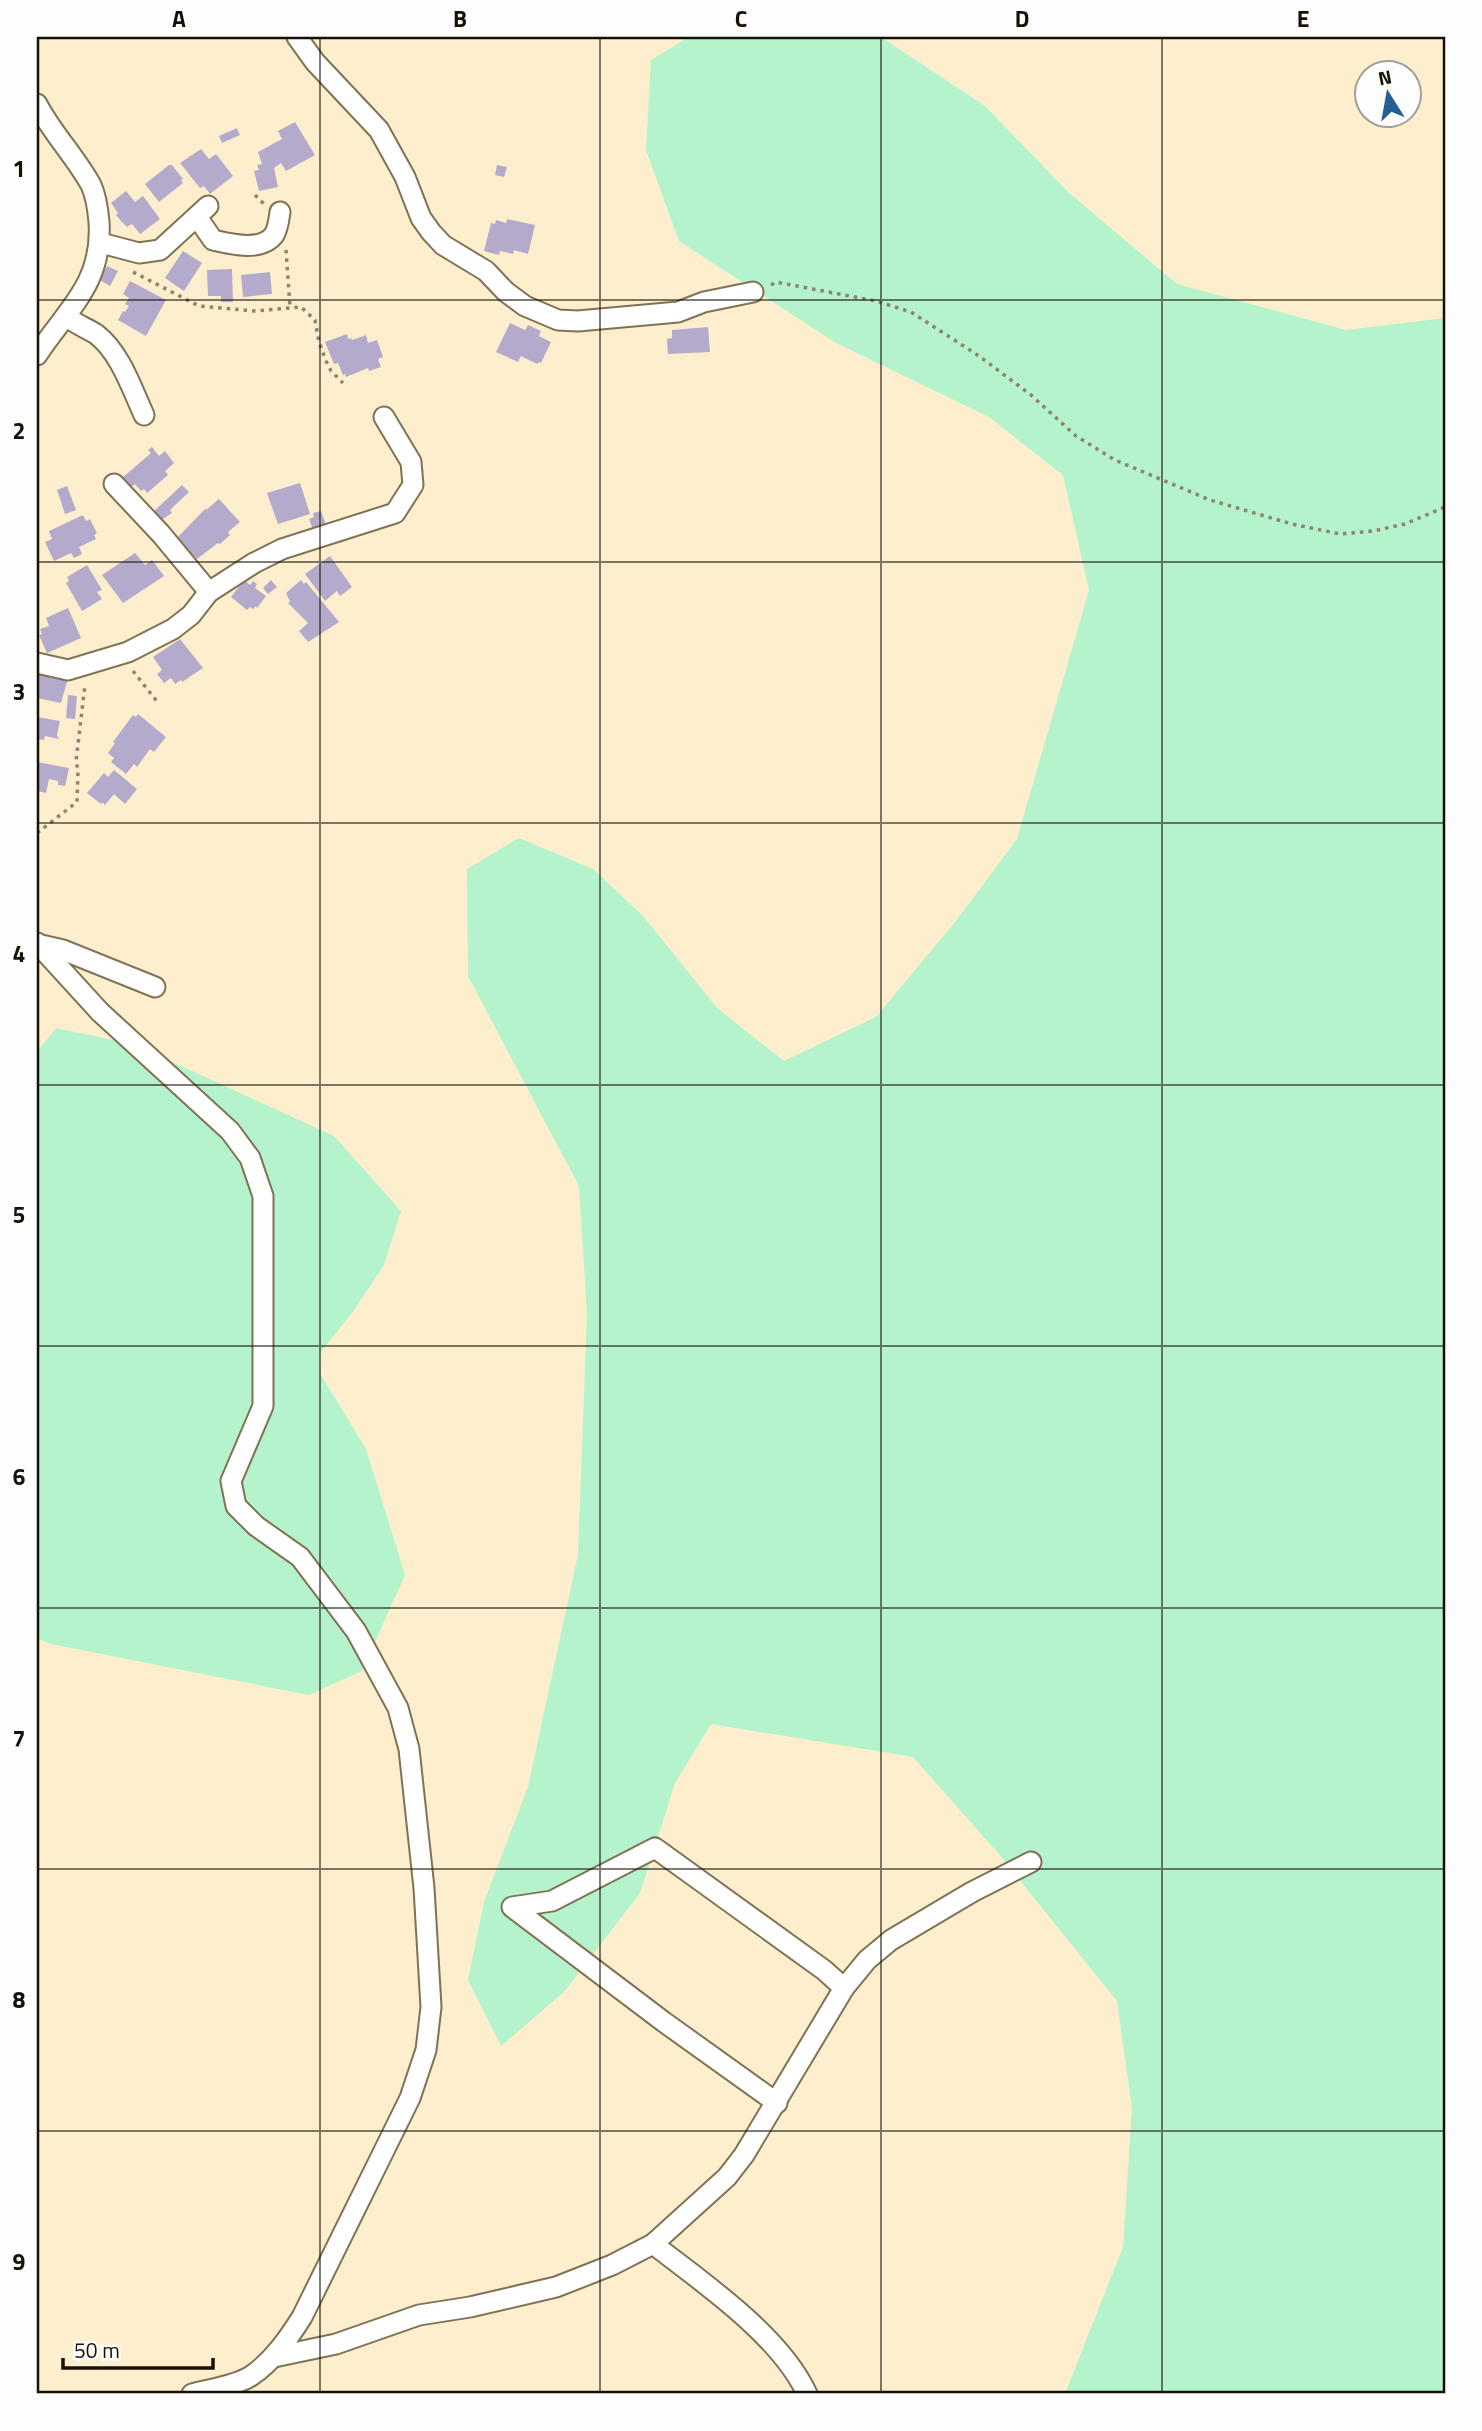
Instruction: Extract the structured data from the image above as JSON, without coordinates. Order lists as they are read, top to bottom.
{
  "scale_bar": "50 m",
  "north": "top",
  "grid": {
    "columns": [
      "A",
      "B",
      "C",
      "D",
      "E"
    ],
    "rows": [
      "1",
      "2",
      "3",
      "4",
      "5",
      "6",
      "7",
      "8",
      "9"
    ]
  }
}
